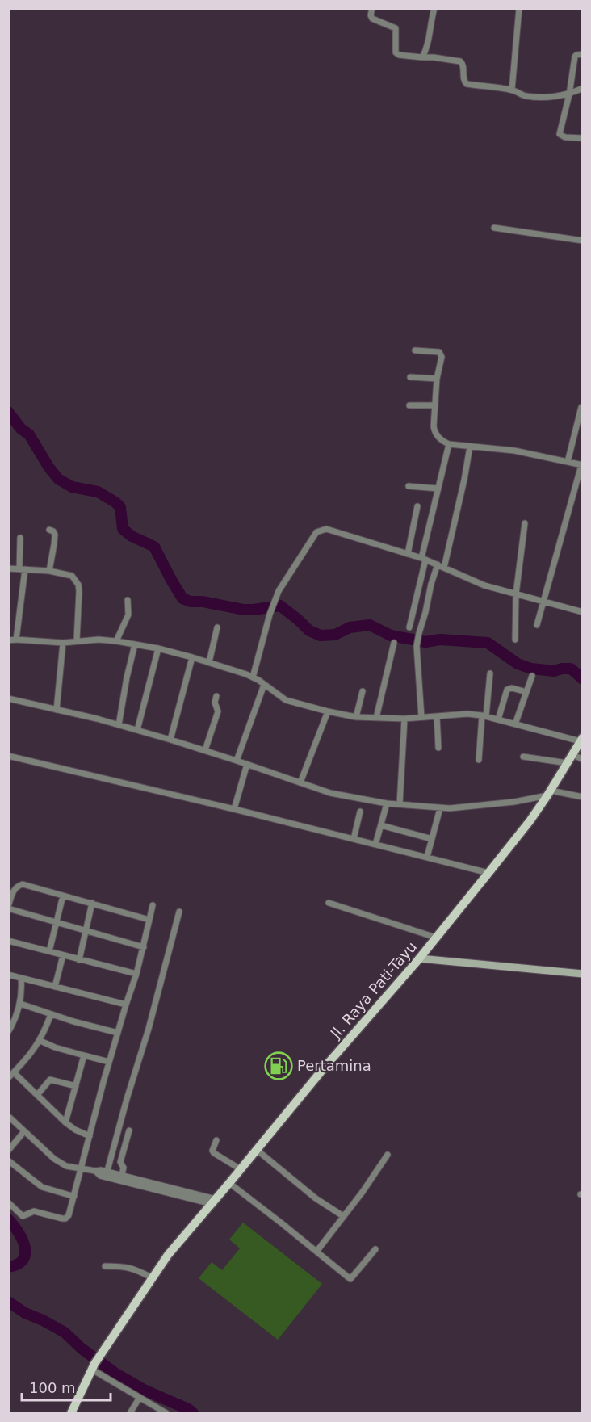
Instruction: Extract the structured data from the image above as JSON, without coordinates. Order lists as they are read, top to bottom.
{
  "streets": {
    "main road": ["Jl. Raya Pati-Tayu"]
  },
  "places": {
    "fuel station": ["Pertamina"]
  },
  "scale_bar": "100 m"
}
